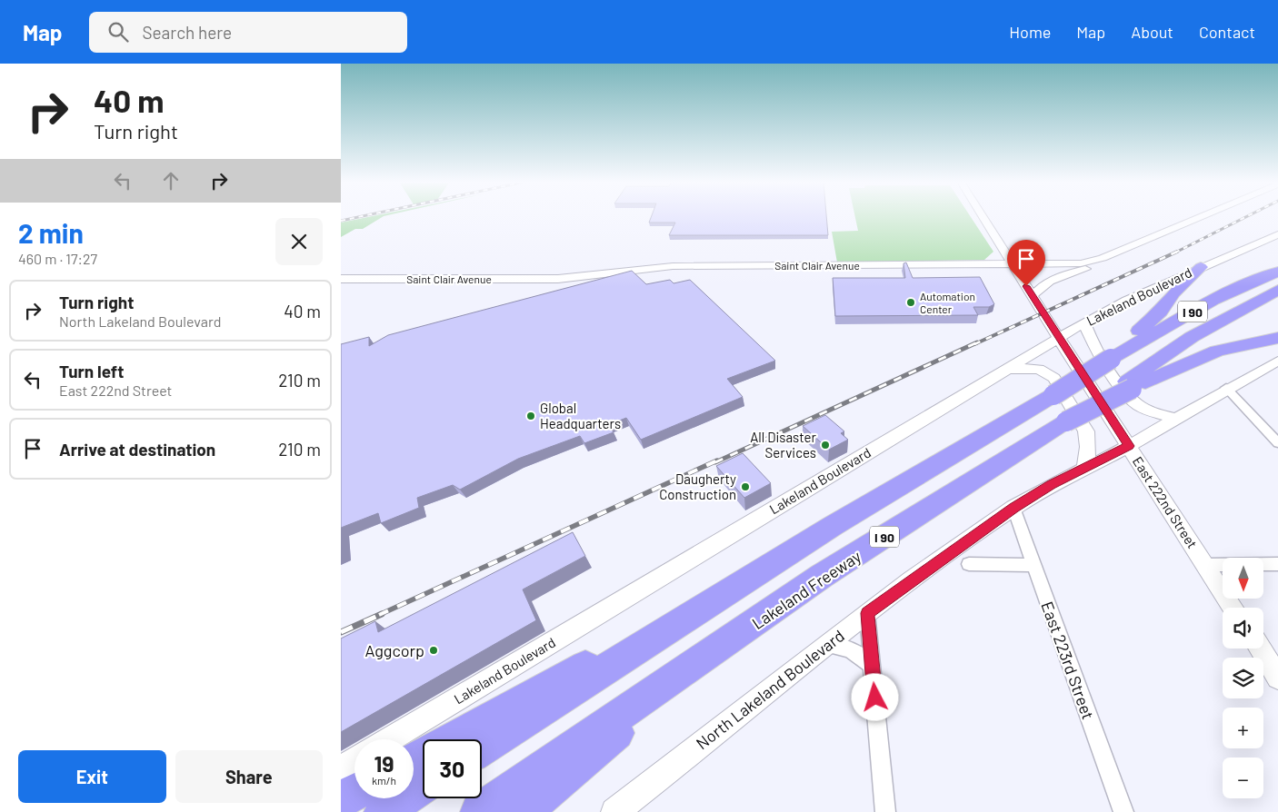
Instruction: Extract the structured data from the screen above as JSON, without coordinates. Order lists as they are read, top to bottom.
{
  "streets": {
    "highway": ["I 90", "Lakeland Freeway"],
    "street": [
      "Saint Clair Avenue",
      "Lakeland Boulevard",
      "East 222nd Street",
      "East 223rd Street",
      "North Lakeland Boulevard"
    ]
  },
  "crossings": [
    ["Saint Clair Avenue", "East 222nd Street"],
    ["Lakeland Boulevard", "East 222nd Street"],
    ["I 90", "Lakeland Freeway"],
    ["East 222nd Street", "North Lakeland Boulevard"],
    ["East 223rd Street", "North Lakeland Boulevard"]
  ],
  "places": [
    "Automation Center",
    "Global Headquarters",
    "All Disaster Services",
    "Daugherty Construction",
    "Aggcorp"
  ],
  "north": "bottom",
  "page": {
    "header": "Map",
    "search": "Search here",
    "nav": [
      "Home",
      "Map",
      "About",
      "Contact"
    ],
    "turn": ["40 m", "Turn right"],
    "heading": ["2 min", "460 m · 17:27"],
    "list": [
      {
        "name": "Turn right",
        "note": "North Lakeland Boulevard",
        "value": "40 m"
      },
      {
        "name": "Turn left",
        "note": "East 222nd Street",
        "value": "210 m"
      },
      {
        "name": "Arrive at destination",
        "value": "210 m"
      }
    ],
    "map_buttons": ["+", "−"],
    "speed": "19 km/h",
    "limit": "30",
    "buttons": ["Exit", "Share"]
  }
}
